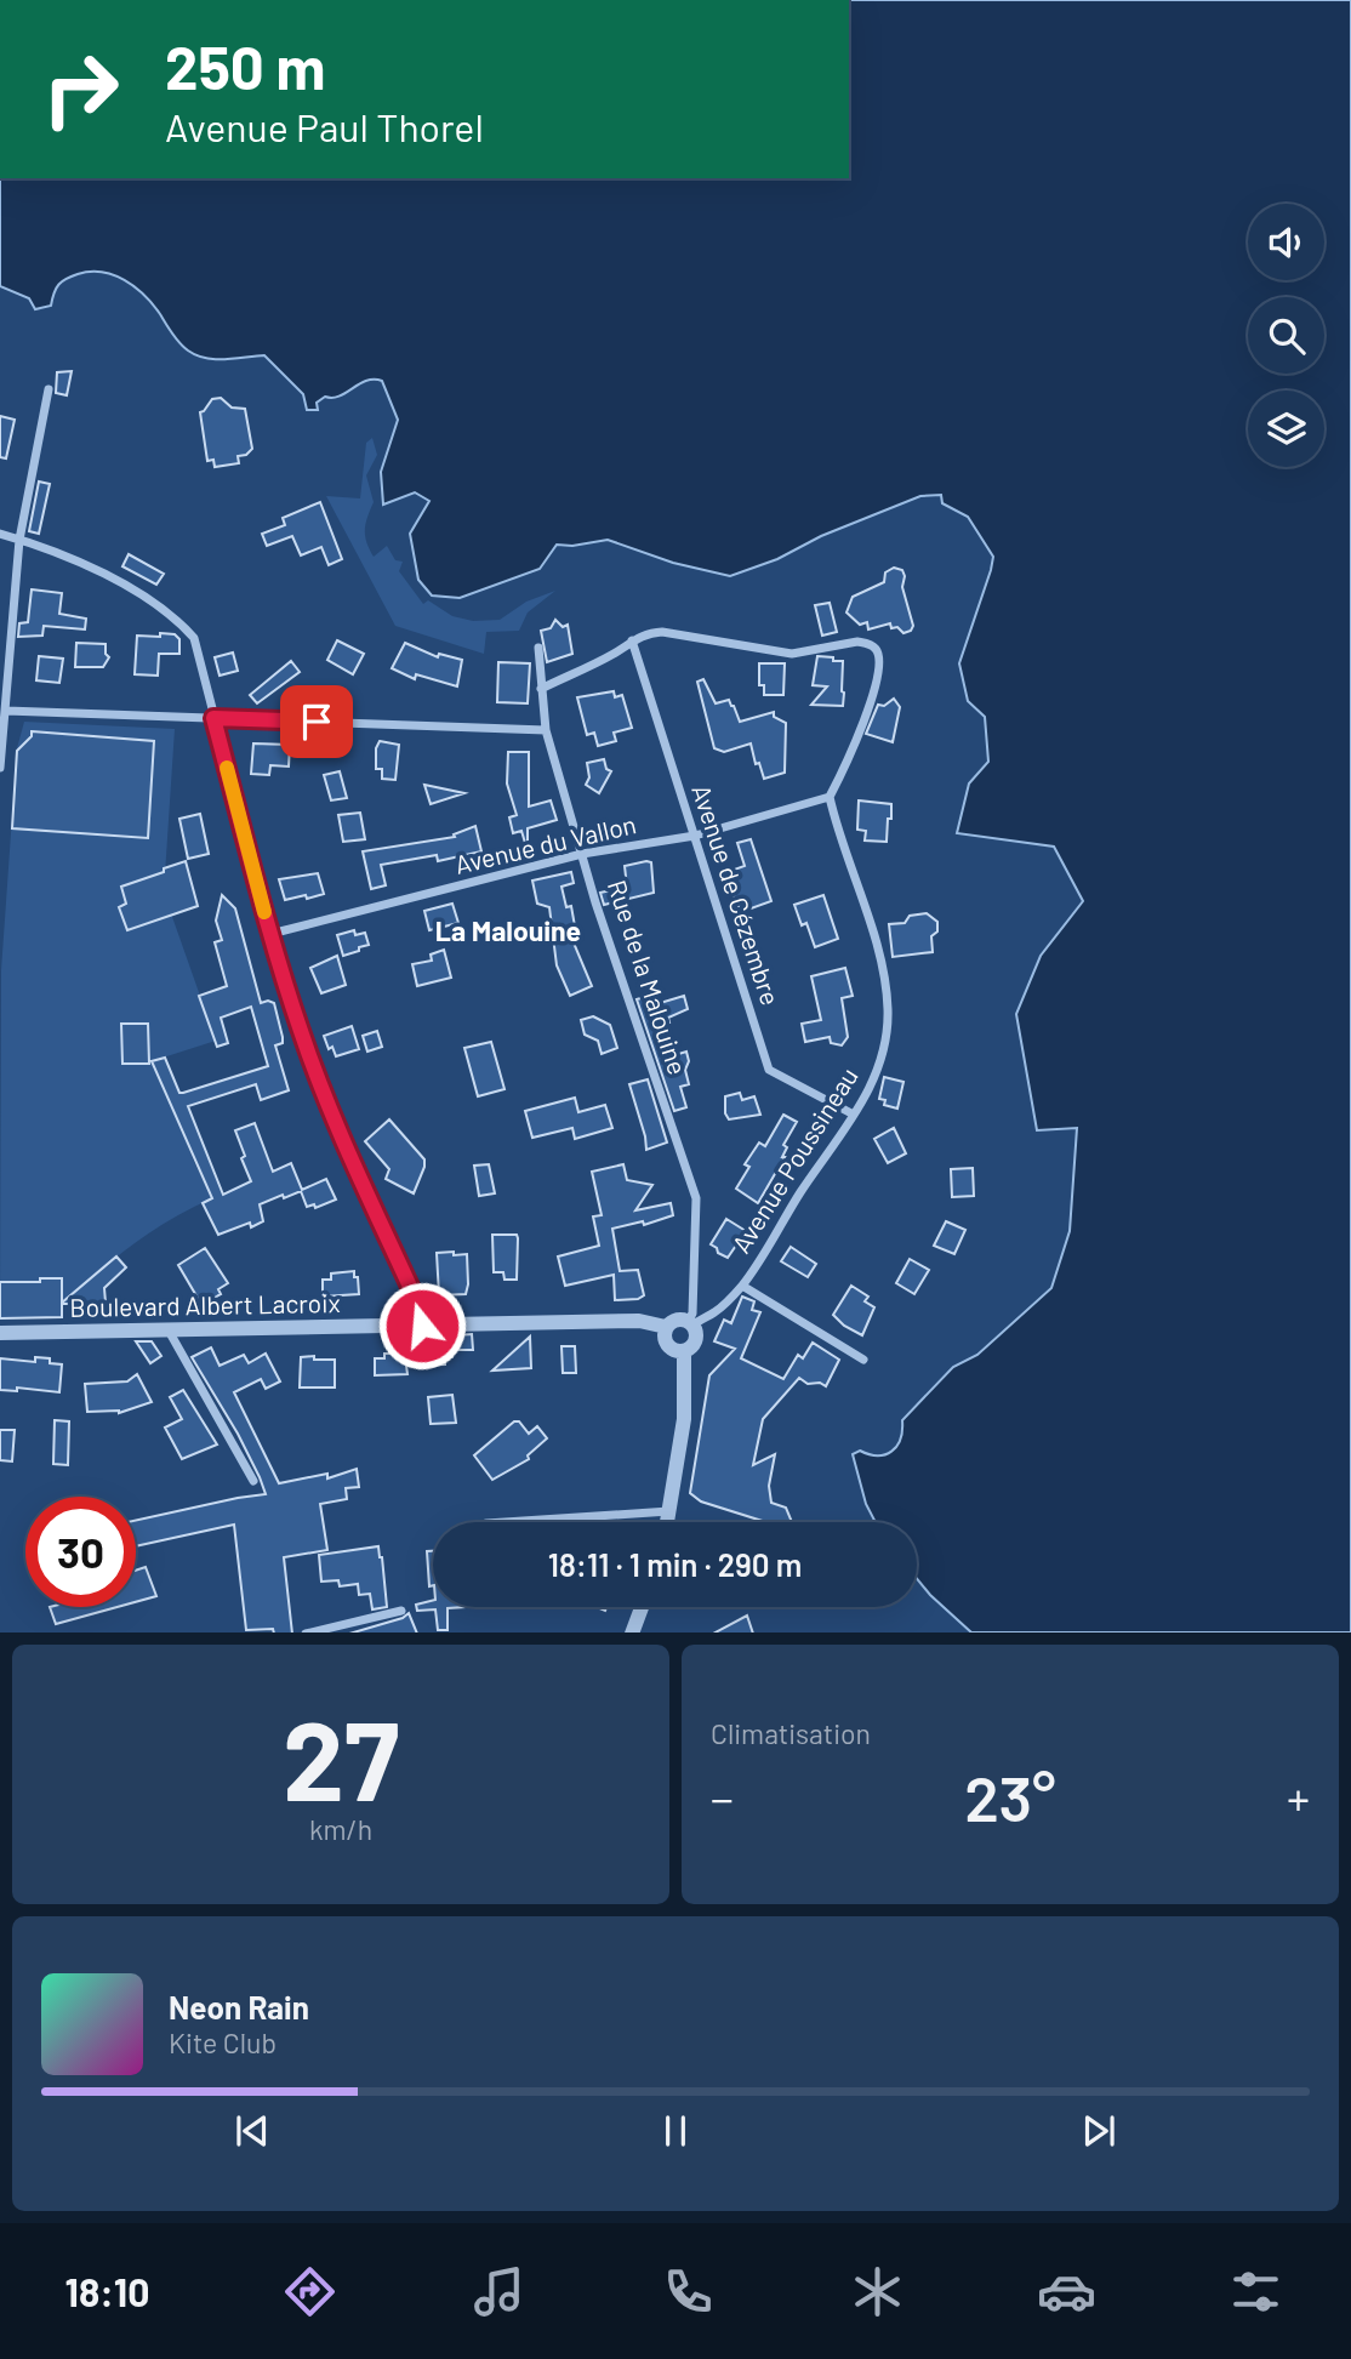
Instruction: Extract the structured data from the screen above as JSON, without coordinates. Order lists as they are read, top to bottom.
{
  "streets": {
    "street": [
      "Avenue du Vallon",
      "Avenue de Cézembre",
      "Rue de la Malouine",
      "Avenue Poussineau",
      "Boulevard Albert Lacroix"
    ]
  },
  "crossings": [
    ["Avenue du Vallon", "Avenue de Cézembre"],
    ["Avenue du Vallon", "Rue de la Malouine"],
    ["Avenue du Vallon", "Avenue Poussineau"],
    ["Avenue de Cézembre", "Avenue Poussineau"],
    ["Rue de la Malouine", "Avenue Poussineau"],
    ["Rue de la Malouine", "Boulevard Albert Lacroix"],
    ["Avenue Poussineau", "Boulevard Albert Lacroix"]
  ],
  "districts": ["La Malouine"],
  "page": {
    "turn": ["250 m", "Avenue Paul Thorel"],
    "limit": "30",
    "trip": "18:11 · 1 min · 290 m",
    "tile": [
      ["27", "km/h"],
      "Climatisation"
    ],
    "heat": ["−", "23°", "+"],
    "song": ["Neon Rain", "Kite Club"],
    "tabs": "18:10"
  }
}
